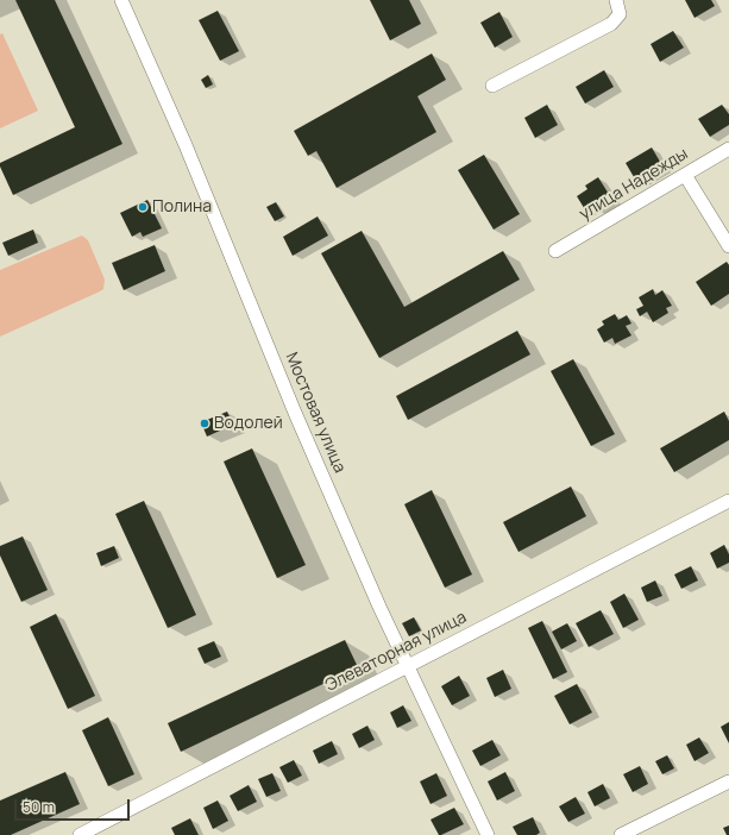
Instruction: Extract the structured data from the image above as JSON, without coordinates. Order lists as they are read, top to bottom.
{
  "streets": {
    "street": ["улица Надежды", "Мостовая улица", "Элеваторная улица"]
  },
  "crossings": [
    ["Мостовая улица", "Элеваторная улица"]
  ],
  "places": ["Полина", "Водолей"],
  "scale_bar": "50 m"
}
